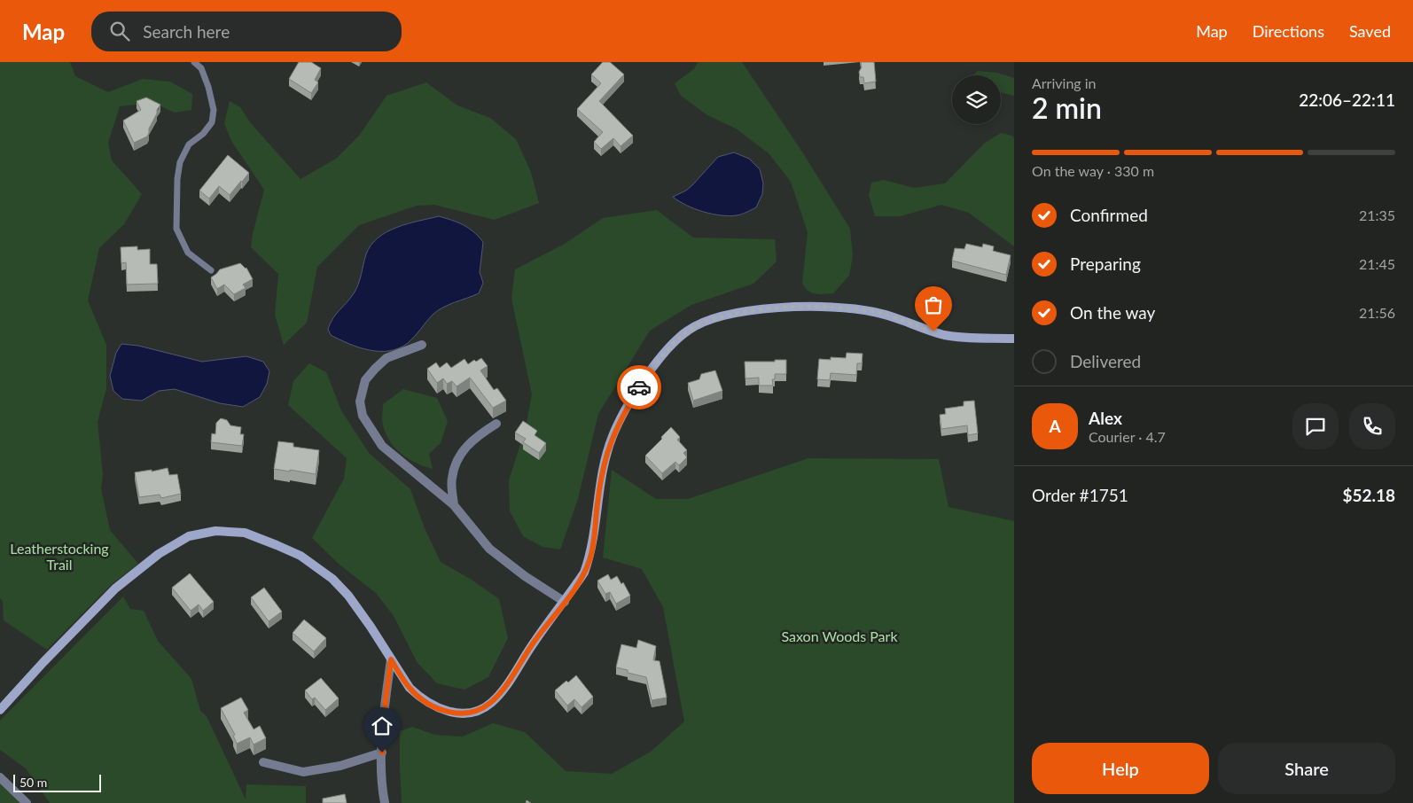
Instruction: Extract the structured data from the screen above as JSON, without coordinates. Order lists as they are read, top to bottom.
{
  "parks": ["Leatherstocking Trail", "Saxon Woods Park"],
  "scale_bar": "50 m",
  "page": {
    "header": "Map",
    "search": "Search here",
    "nav": ["Map", "Directions", "Saved"],
    "heading": ["2 min", "Arriving in", "22:06–22:11"],
    "panel": [
      "Alex",
      "Courier · 4.7",
      "Order #1751",
      "$52.18"
    ],
    "bar": "On the way · 330 m",
    "list": [
      ["Confirmed", "21:35"],
      ["Preparing", "21:45"],
      ["On the way", "21:56"],
      "Delivered"
    ],
    "round": "A",
    "buttons": ["Help", "Share"],
    "scale": "50 m"
  }
}
